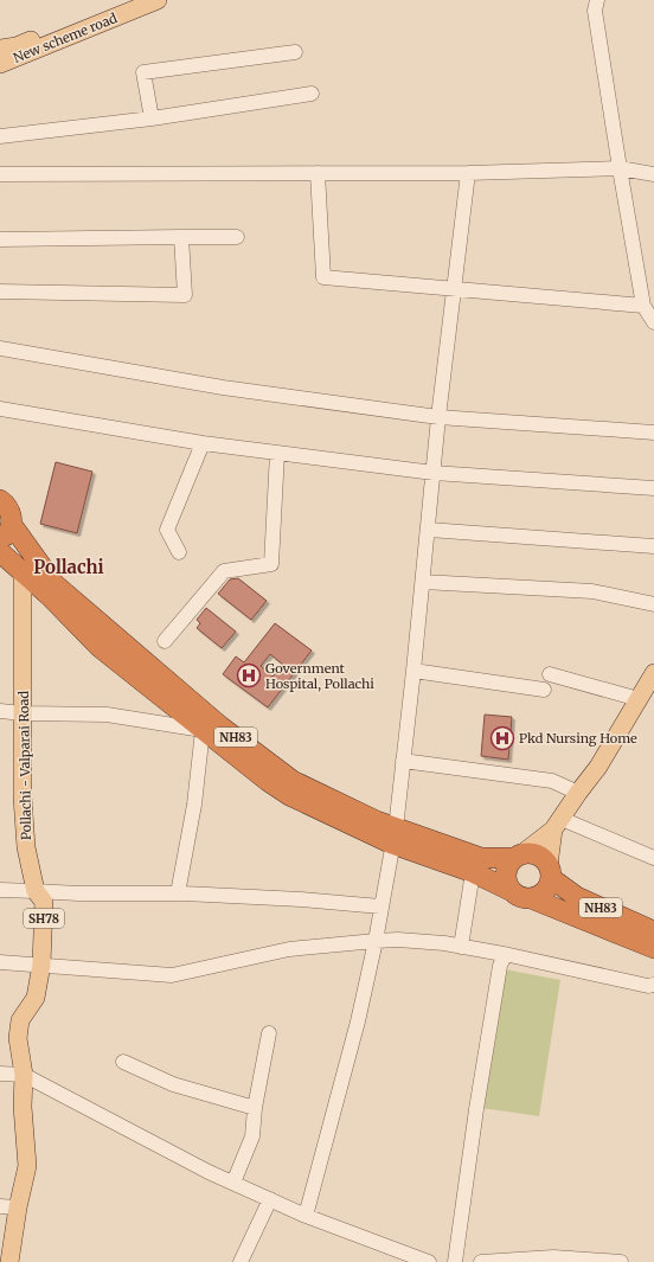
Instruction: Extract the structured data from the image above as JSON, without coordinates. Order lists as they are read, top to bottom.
{
  "streets": {
    "highway": ["NH83"],
    "main road": ["New scheme road", "Pollachi - Valparai Road", "SH78"]
  },
  "crossings": [
    ["NH83", "Pollachi - Valparai Road"]
  ],
  "districts": ["Pollachi"],
  "places": {
    "hospital": ["Government Hospital, Pollachi", "Pkd Nursing Home"]
  }
}
